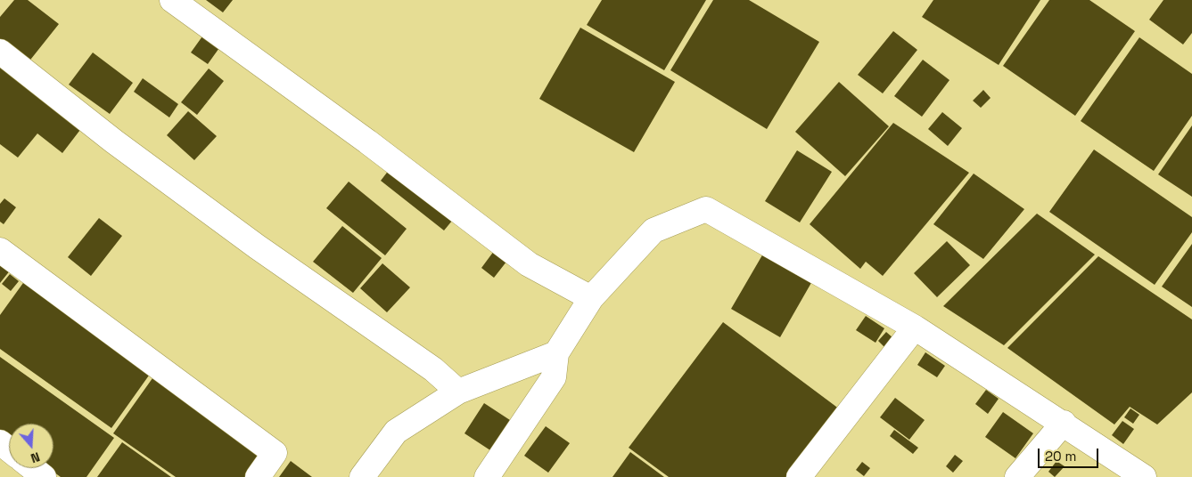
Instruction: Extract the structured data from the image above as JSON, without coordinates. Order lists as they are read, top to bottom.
{
  "scale_bar": "20 m",
  "north": "bottom"
}
